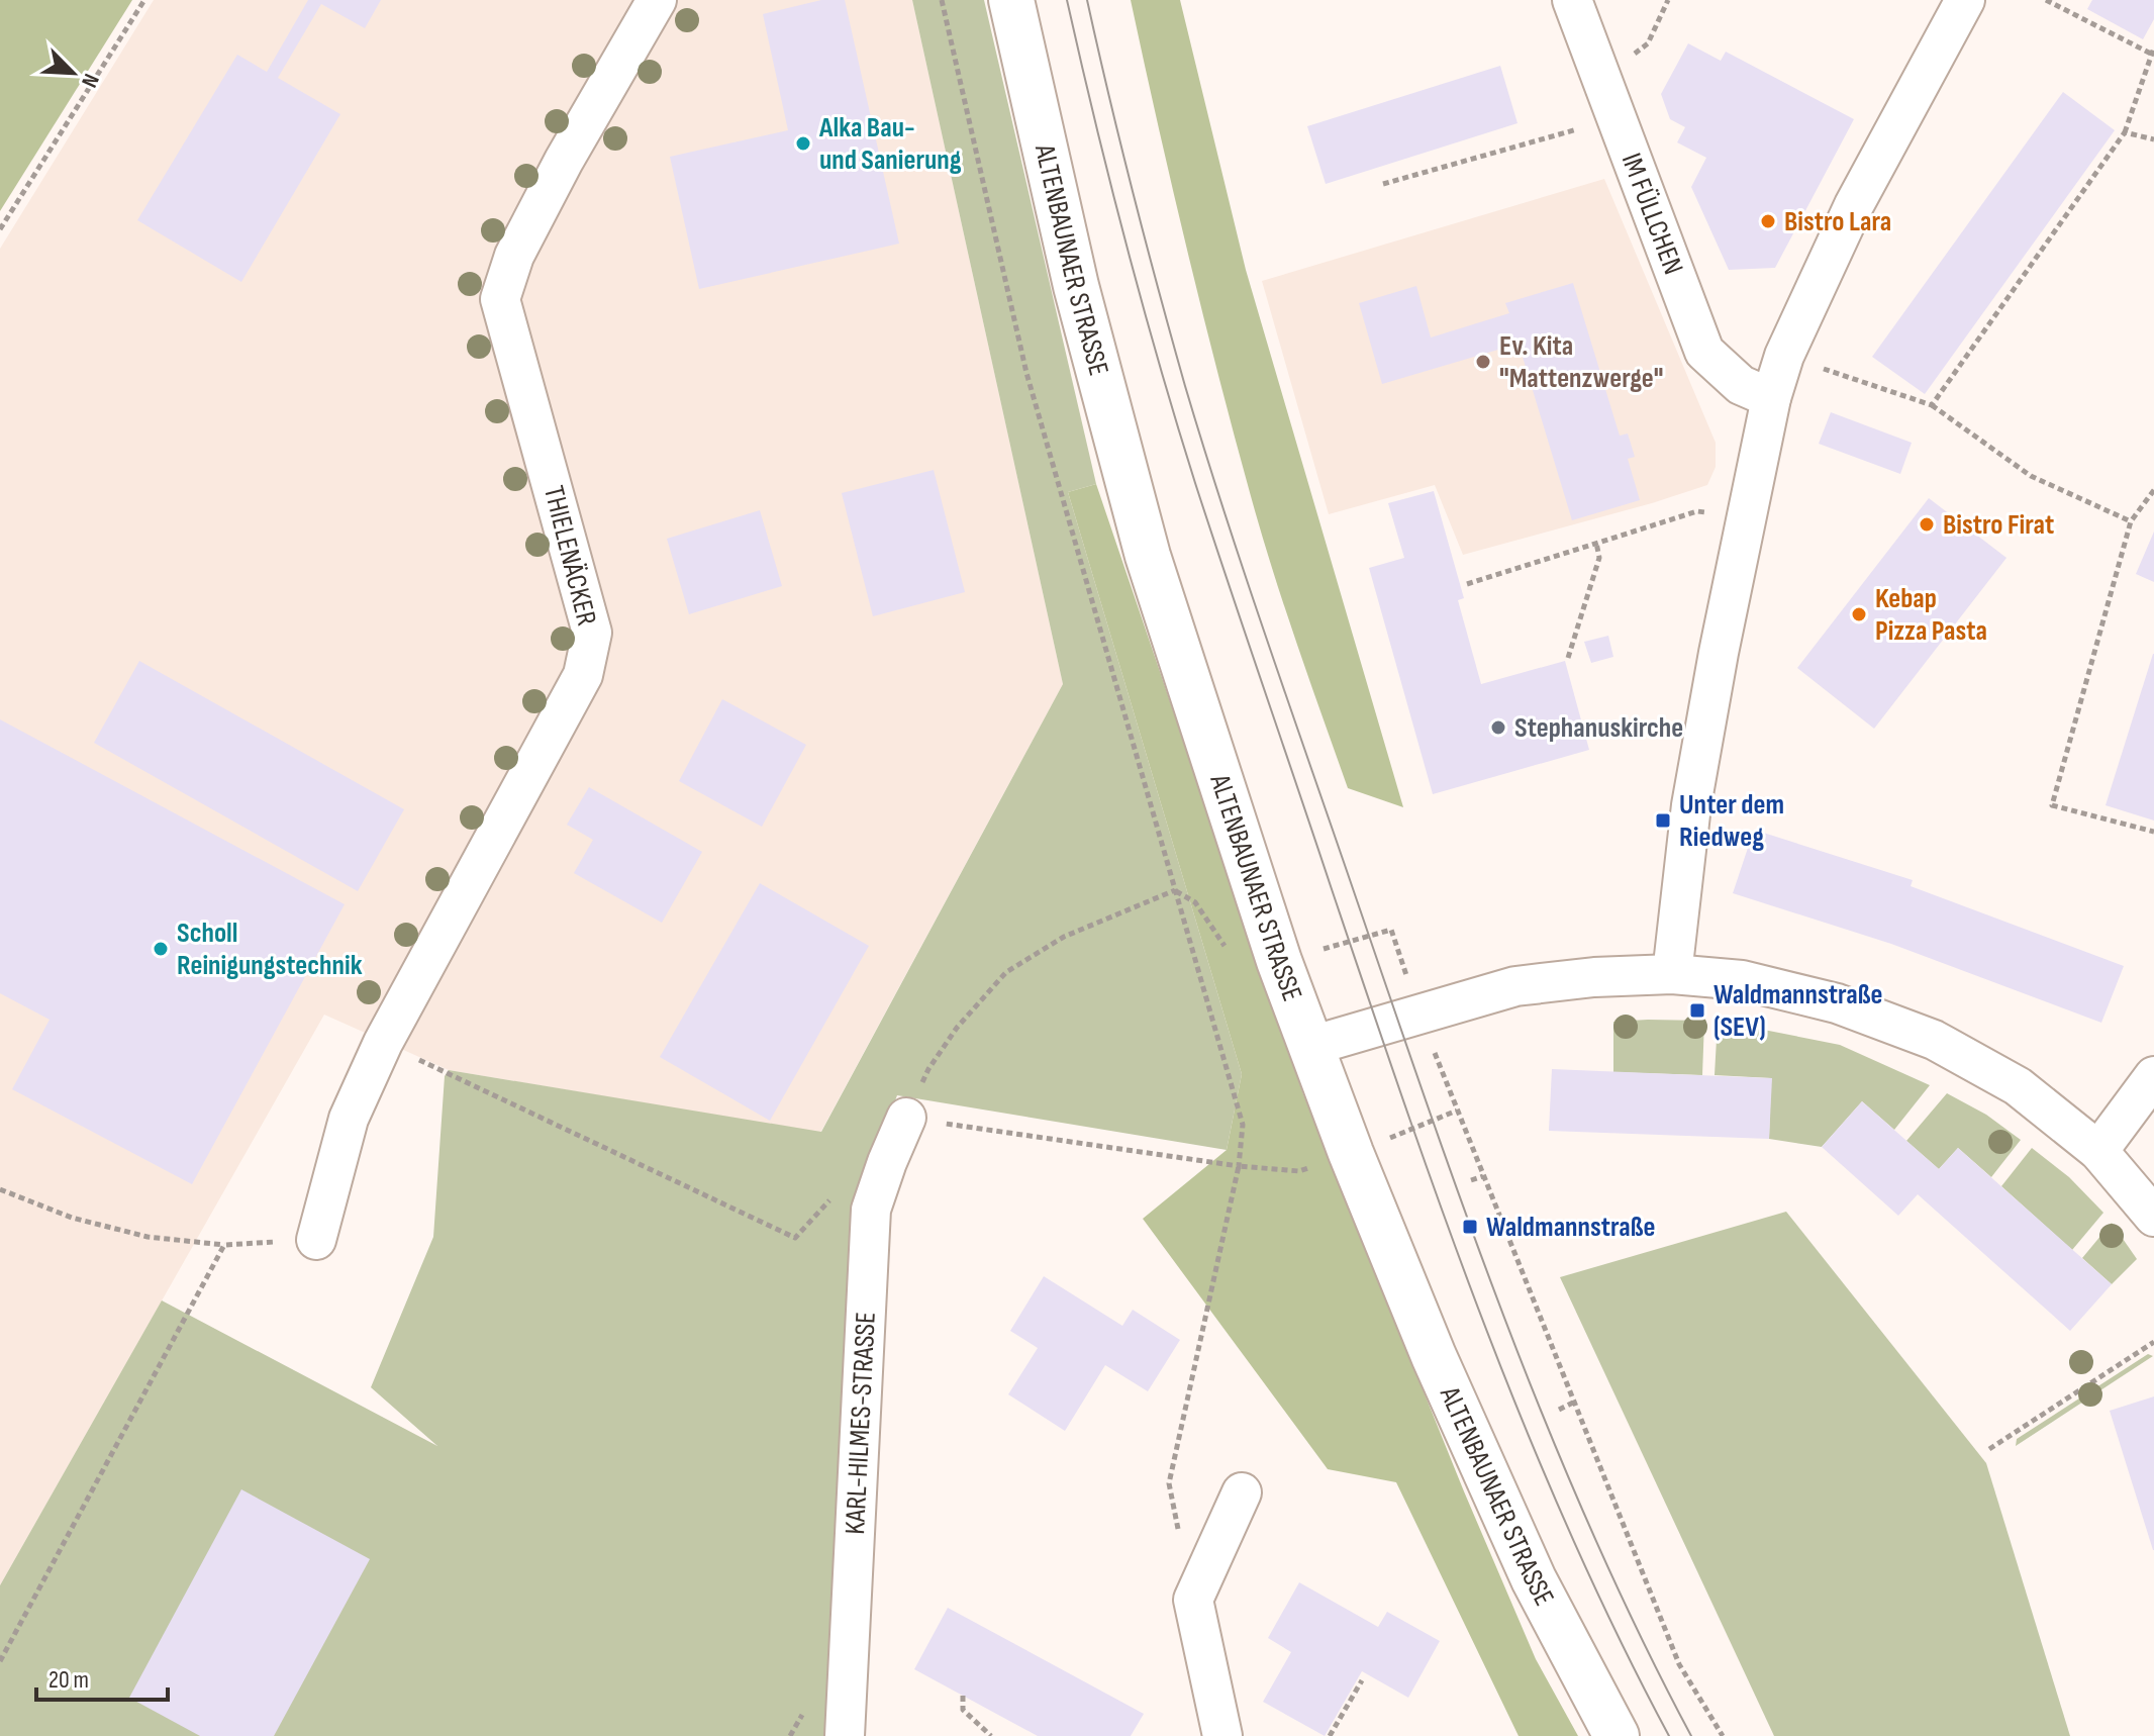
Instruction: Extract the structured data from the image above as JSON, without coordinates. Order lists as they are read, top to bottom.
{
  "streets": {
    "main road": ["ALTENBAUNAER STRASSE"],
    "street": ["IM FÜLLCHEN", "THIELENÄCKER", "KARL-HILMES-STRASSE"]
  },
  "places": {
    "other": [
      "Alka Bau- und Sanierung",
      "Bistro Lara",
      "Ev. Kita \"Mattenzwerge\"",
      "Bistro Firat",
      "Kebap Pizza Pasta",
      "Stephanuskirche",
      "Scholl Reinigungstechnik"
    ],
    "transit": ["Unter dem Riedweg", "Waldmannstraße (SEV)", "Waldmannstraße"]
  },
  "scale_bar": "20 m",
  "north": "bottom right"
}
